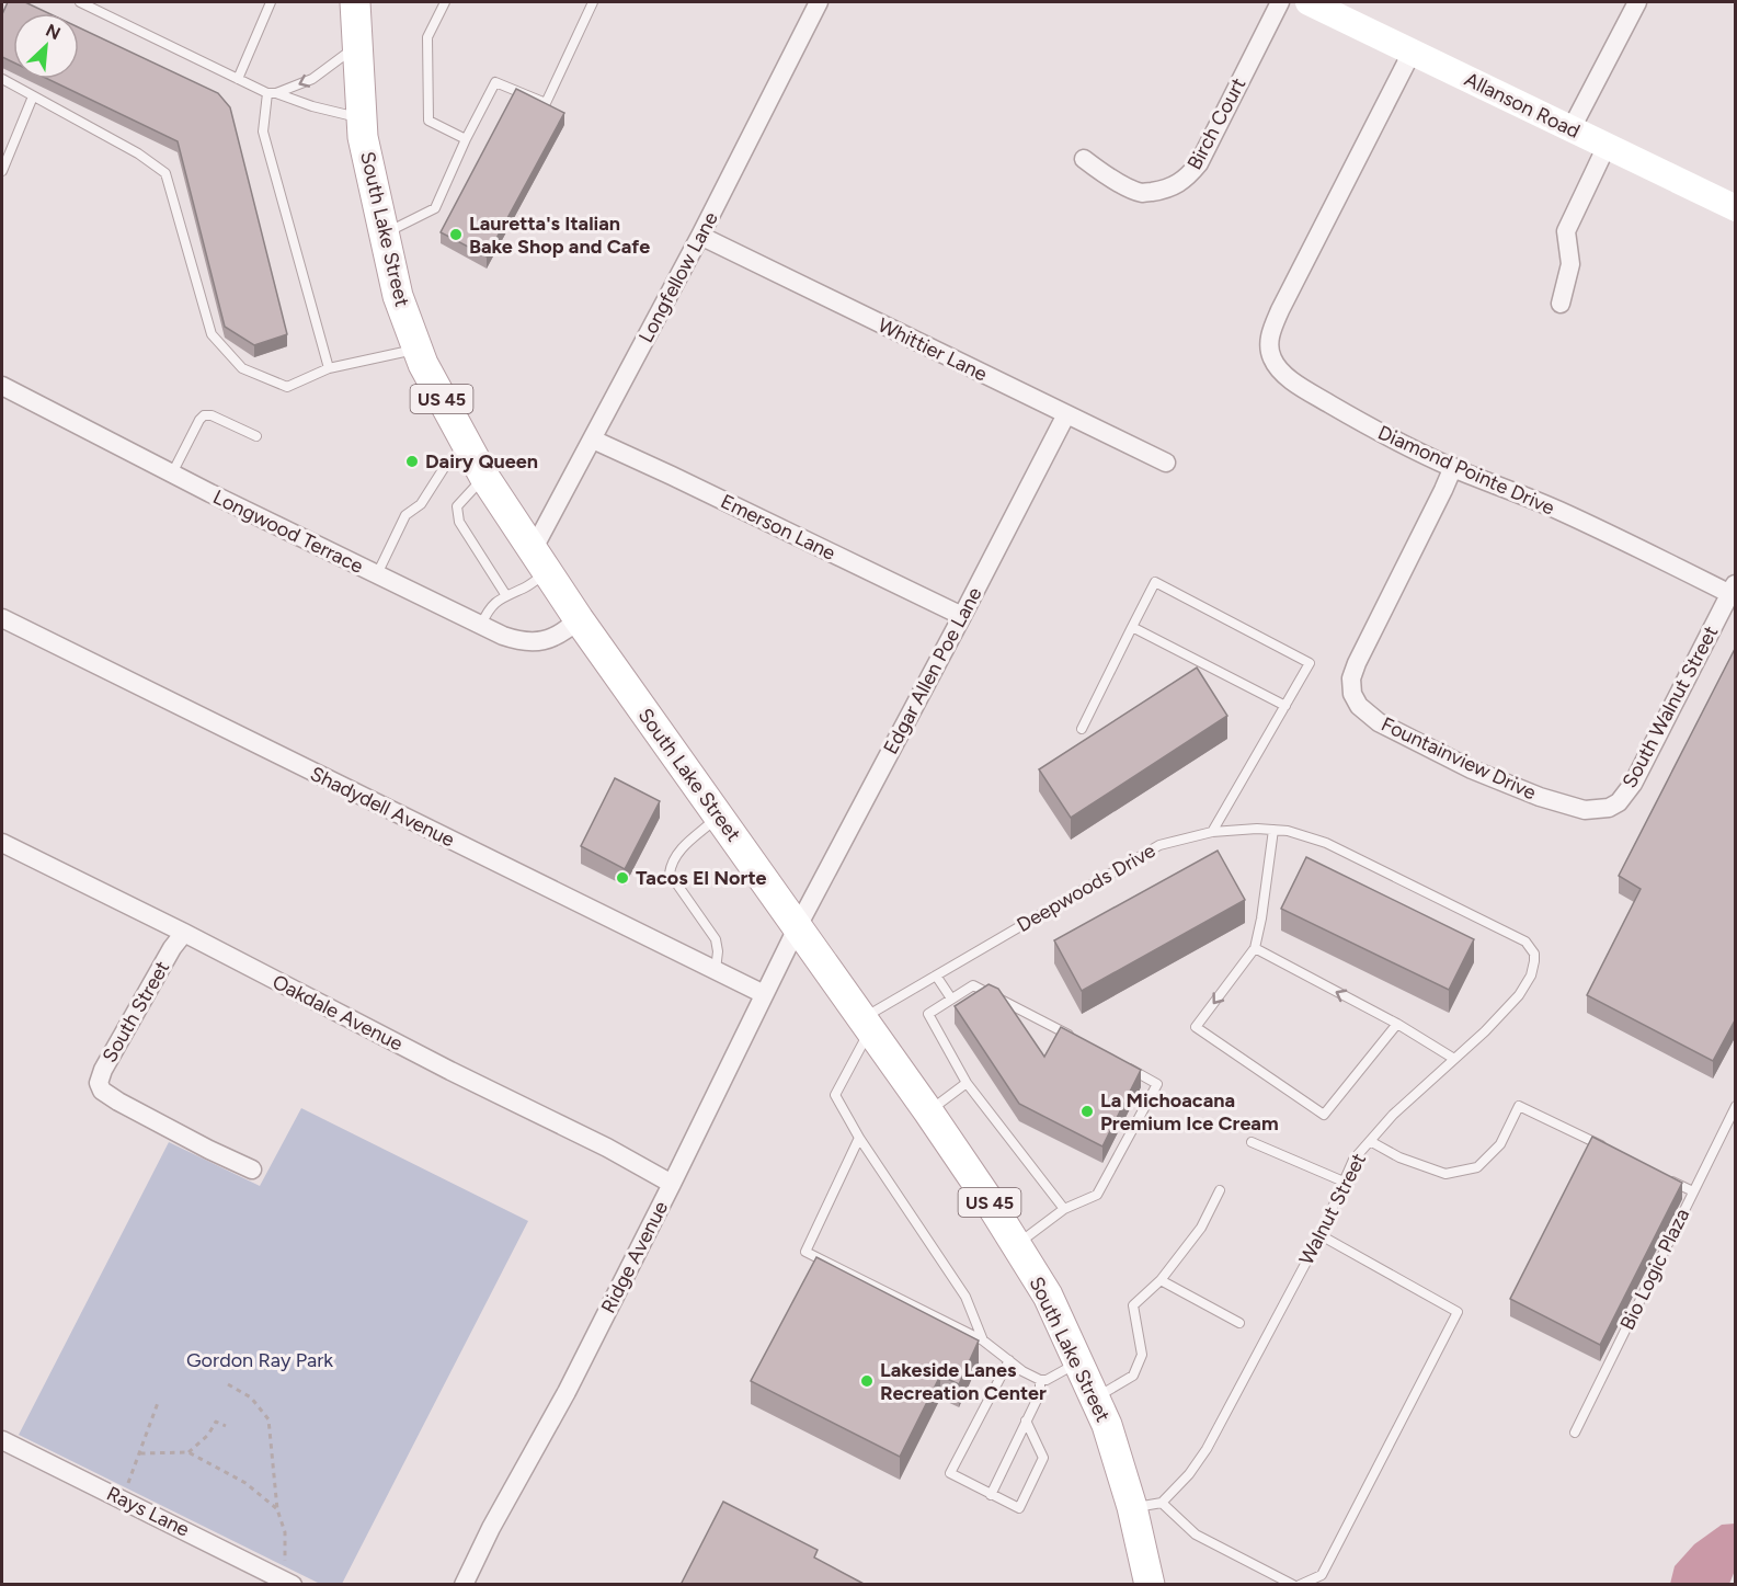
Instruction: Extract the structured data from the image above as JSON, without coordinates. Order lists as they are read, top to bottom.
{
  "streets": {
    "main road": ["South Lake Street", "US 45"],
    "street": [
      "Allanson Road",
      "Birch Court",
      "Longfellow Lane",
      "Whittier Lane",
      "Diamond Pointe Drive",
      "Emerson Lane",
      "Longwood Terrace",
      "Edgar Allen Poe Lane",
      "South Walnut Street",
      "Fountainview Drive",
      "Shadydell Avenue",
      "South Street",
      "Oakdale Avenue",
      "Ridge Avenue",
      "Rays Lane"
    ],
    "lane": ["Deepwoods Drive", "Walnut Street", "Bio Logic Plaza"]
  },
  "crossings": [
    ["Allanson Road", "Diamond Pointe Drive"],
    ["South Lake Street", "Longfellow Lane"],
    ["South Lake Street", "Longwood Terrace"],
    ["South Lake Street", "Edgar Allen Poe Lane"],
    ["South Lake Street", "Deepwoods Drive"],
    ["South Lake Street", "Ridge Avenue"],
    ["Longfellow Lane", "Whittier Lane"],
    ["Longfellow Lane", "Emerson Lane"],
    ["Whittier Lane", "Edgar Allen Poe Lane"],
    ["Diamond Pointe Drive", "South Walnut Street"],
    ["Diamond Pointe Drive", "Fountainview Drive"],
    ["Emerson Lane", "Edgar Allen Poe Lane"],
    ["Edgar Allen Poe Lane", "Ridge Avenue"],
    ["South Walnut Street", "Fountainview Drive"],
    ["Shadydell Avenue", "Ridge Avenue"],
    ["Deepwoods Drive", "Walnut Street"],
    ["South Street", "Oakdale Avenue"],
    ["Oakdale Avenue", "Ridge Avenue"]
  ],
  "parks": ["Gordon Ray Park"],
  "places": [
    "Lauretta's Italian Bake Shop and Cafe",
    "Dairy Queen",
    "Tacos El Norte",
    "La Michoacana Premium Ice Cream",
    "Lakeside Lanes Recreation Center"
  ],
  "north": "top right"
}
